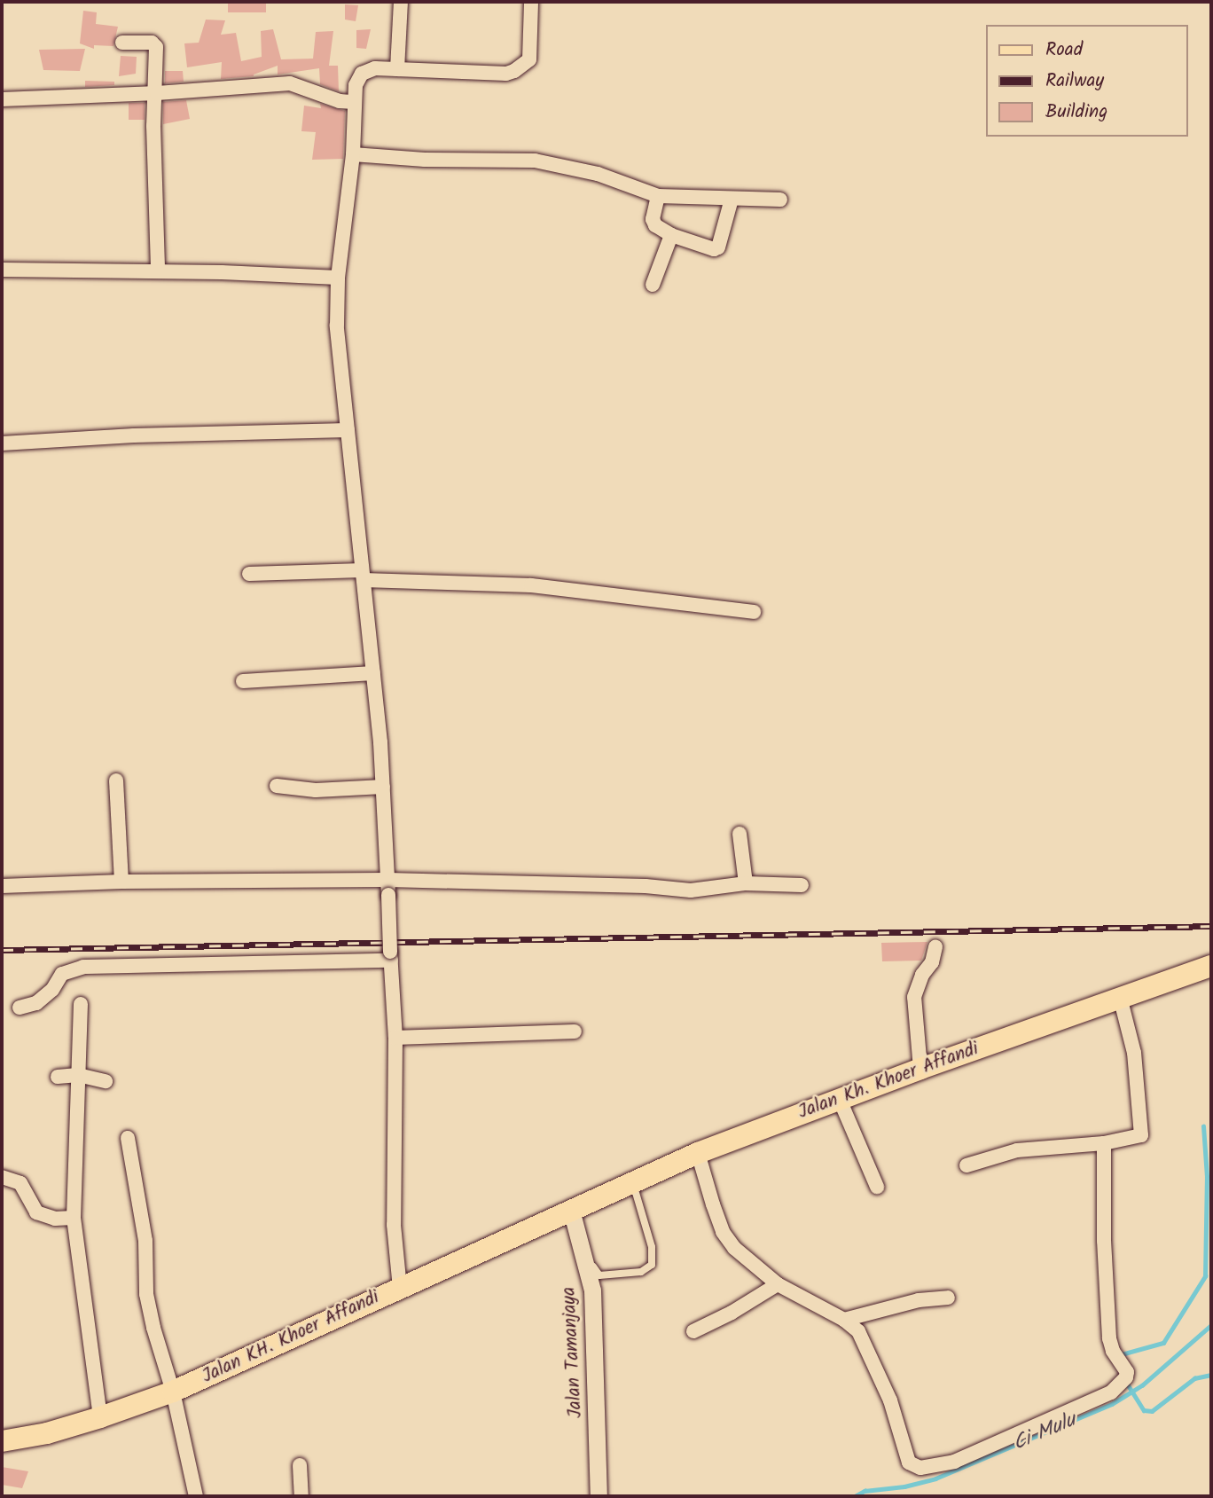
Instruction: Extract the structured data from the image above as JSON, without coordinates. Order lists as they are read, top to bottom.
{
  "streets": {
    "main road": ["Jalan Kh. Khoer Affandi", "Jalan KH. Khoer Affandi"],
    "street": ["Jalan Tamanjaya"]
  },
  "crossings": [
    ["Jalan Kh. Khoer Affandi", "Jalan KH. Khoer Affandi"],
    ["Jalan Kh. Khoer Affandi", "Jalan Tamanjaya"],
    ["Jalan KH. Khoer Affandi", "Jalan Tamanjaya"]
  ],
  "water": ["Ci Mulu"],
  "legend": ["Road", "Railway", "Building"]
}
